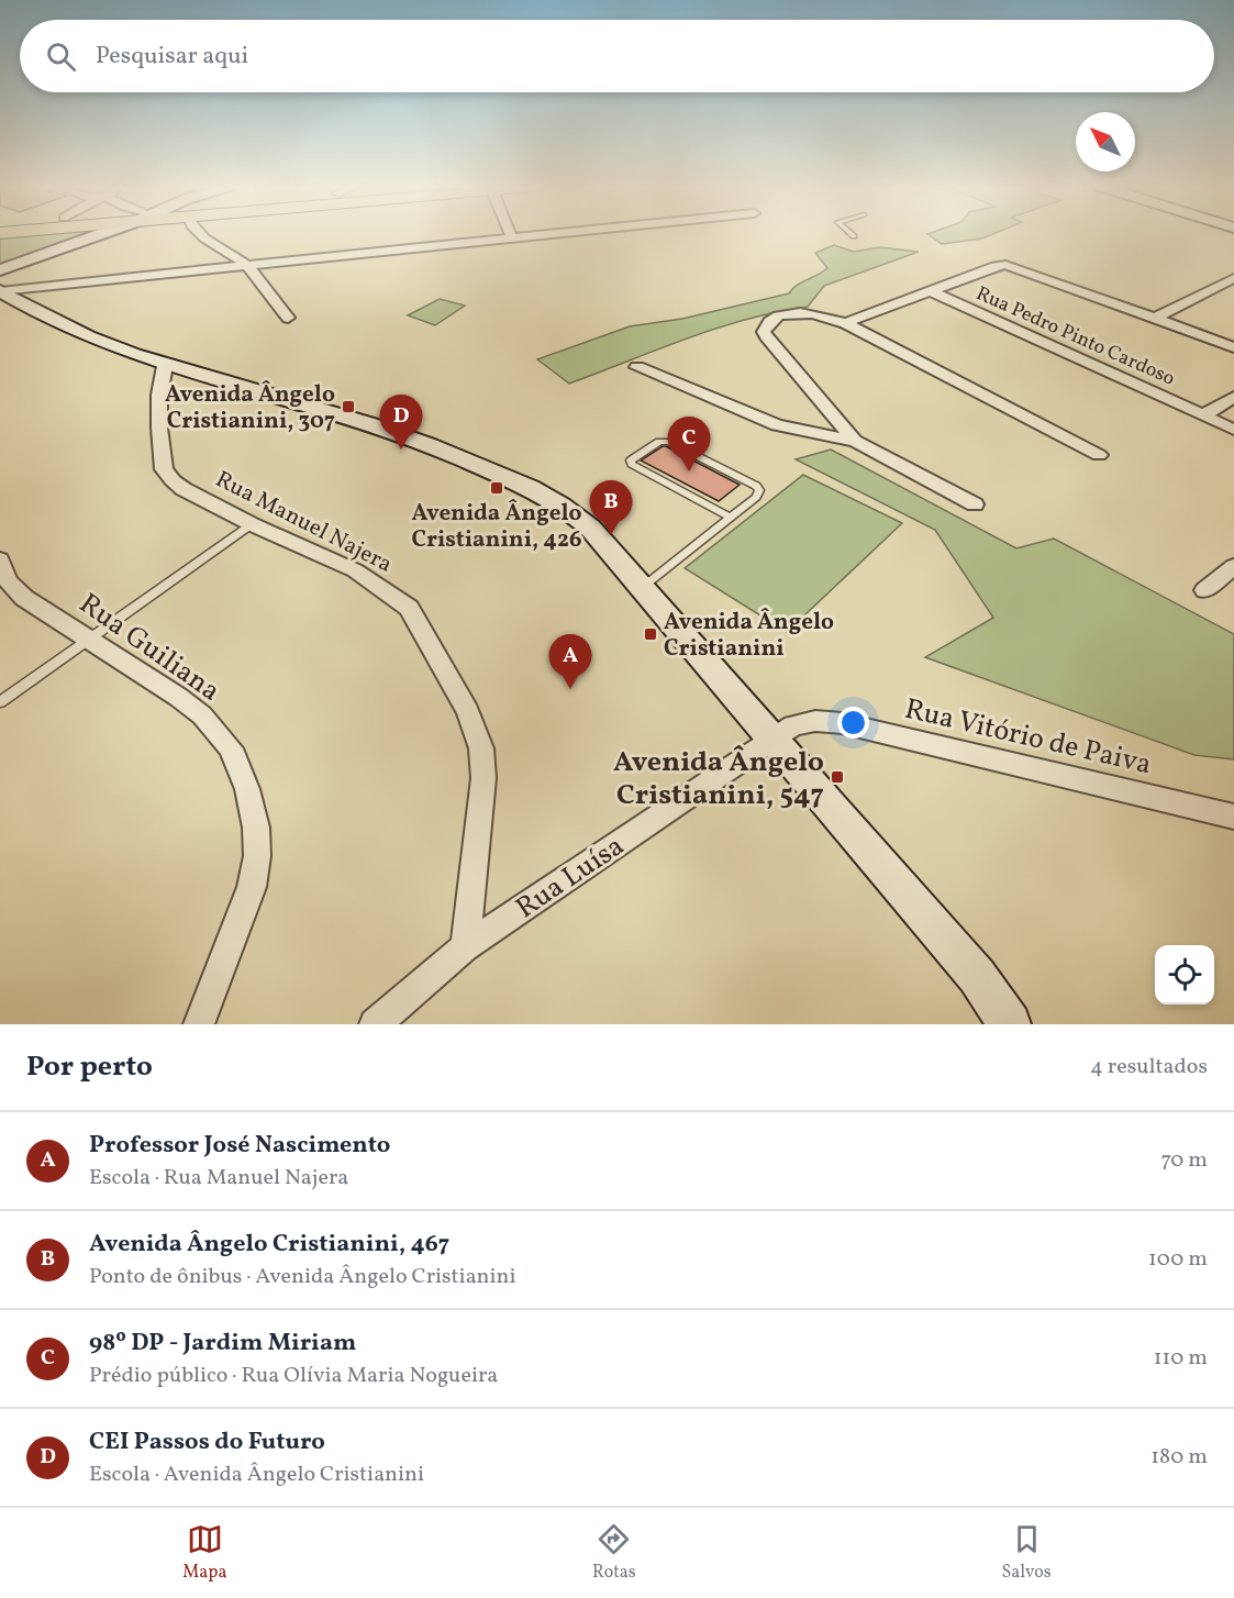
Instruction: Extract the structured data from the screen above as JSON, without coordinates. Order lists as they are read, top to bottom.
{
  "streets": {
    "street": [
      "Rua Pedro Pinto Cardoso",
      "Rua Manuel Najera",
      "Rua Guiliana",
      "Rua Vitório de Paiva",
      "Rua Luísa"
    ]
  },
  "crossings": [
    ["Rua Manuel Najera", "Rua Luísa"],
    ["Rua Vitório de Paiva", "Rua Luísa"]
  ],
  "places": {
    "transit": [
      "Avenida Ângelo Cristianini, 307",
      "Avenida Ângelo Cristianini, 426",
      "Avenida Ângelo Cristianini",
      "Avenida Ângelo Cristianini, 547"
    ]
  },
  "north": "top left",
  "page": {
    "search": "Pesquisar aqui",
    "pins": [
      "D",
      "C",
      "B",
      "A"
    ],
    "heading": ["Por perto", "4 resultados"],
    "list": [
      {
        "mark": "A",
        "name": "Professor José Nascimento",
        "note": "Escola · Rua Manuel Najera",
        "value": "70 m"
      },
      {
        "mark": "B",
        "name": "Avenida Ângelo Cristianini, 467",
        "note": "Ponto de ônibus · Avenida Ângelo Cristianini",
        "value": "100 m"
      },
      {
        "mark": "C",
        "name": "98º DP - Jardim Miriam",
        "note": "Prédio público · Rua Olívia Maria Nogueira",
        "value": "110 m"
      },
      {
        "mark": "D",
        "name": "CEI Passos do Futuro",
        "note": "Escola · Avenida Ângelo Cristianini",
        "value": "180 m"
      }
    ],
    "nav": ["Mapa", "Rotas", "Salvos"]
  }
}
